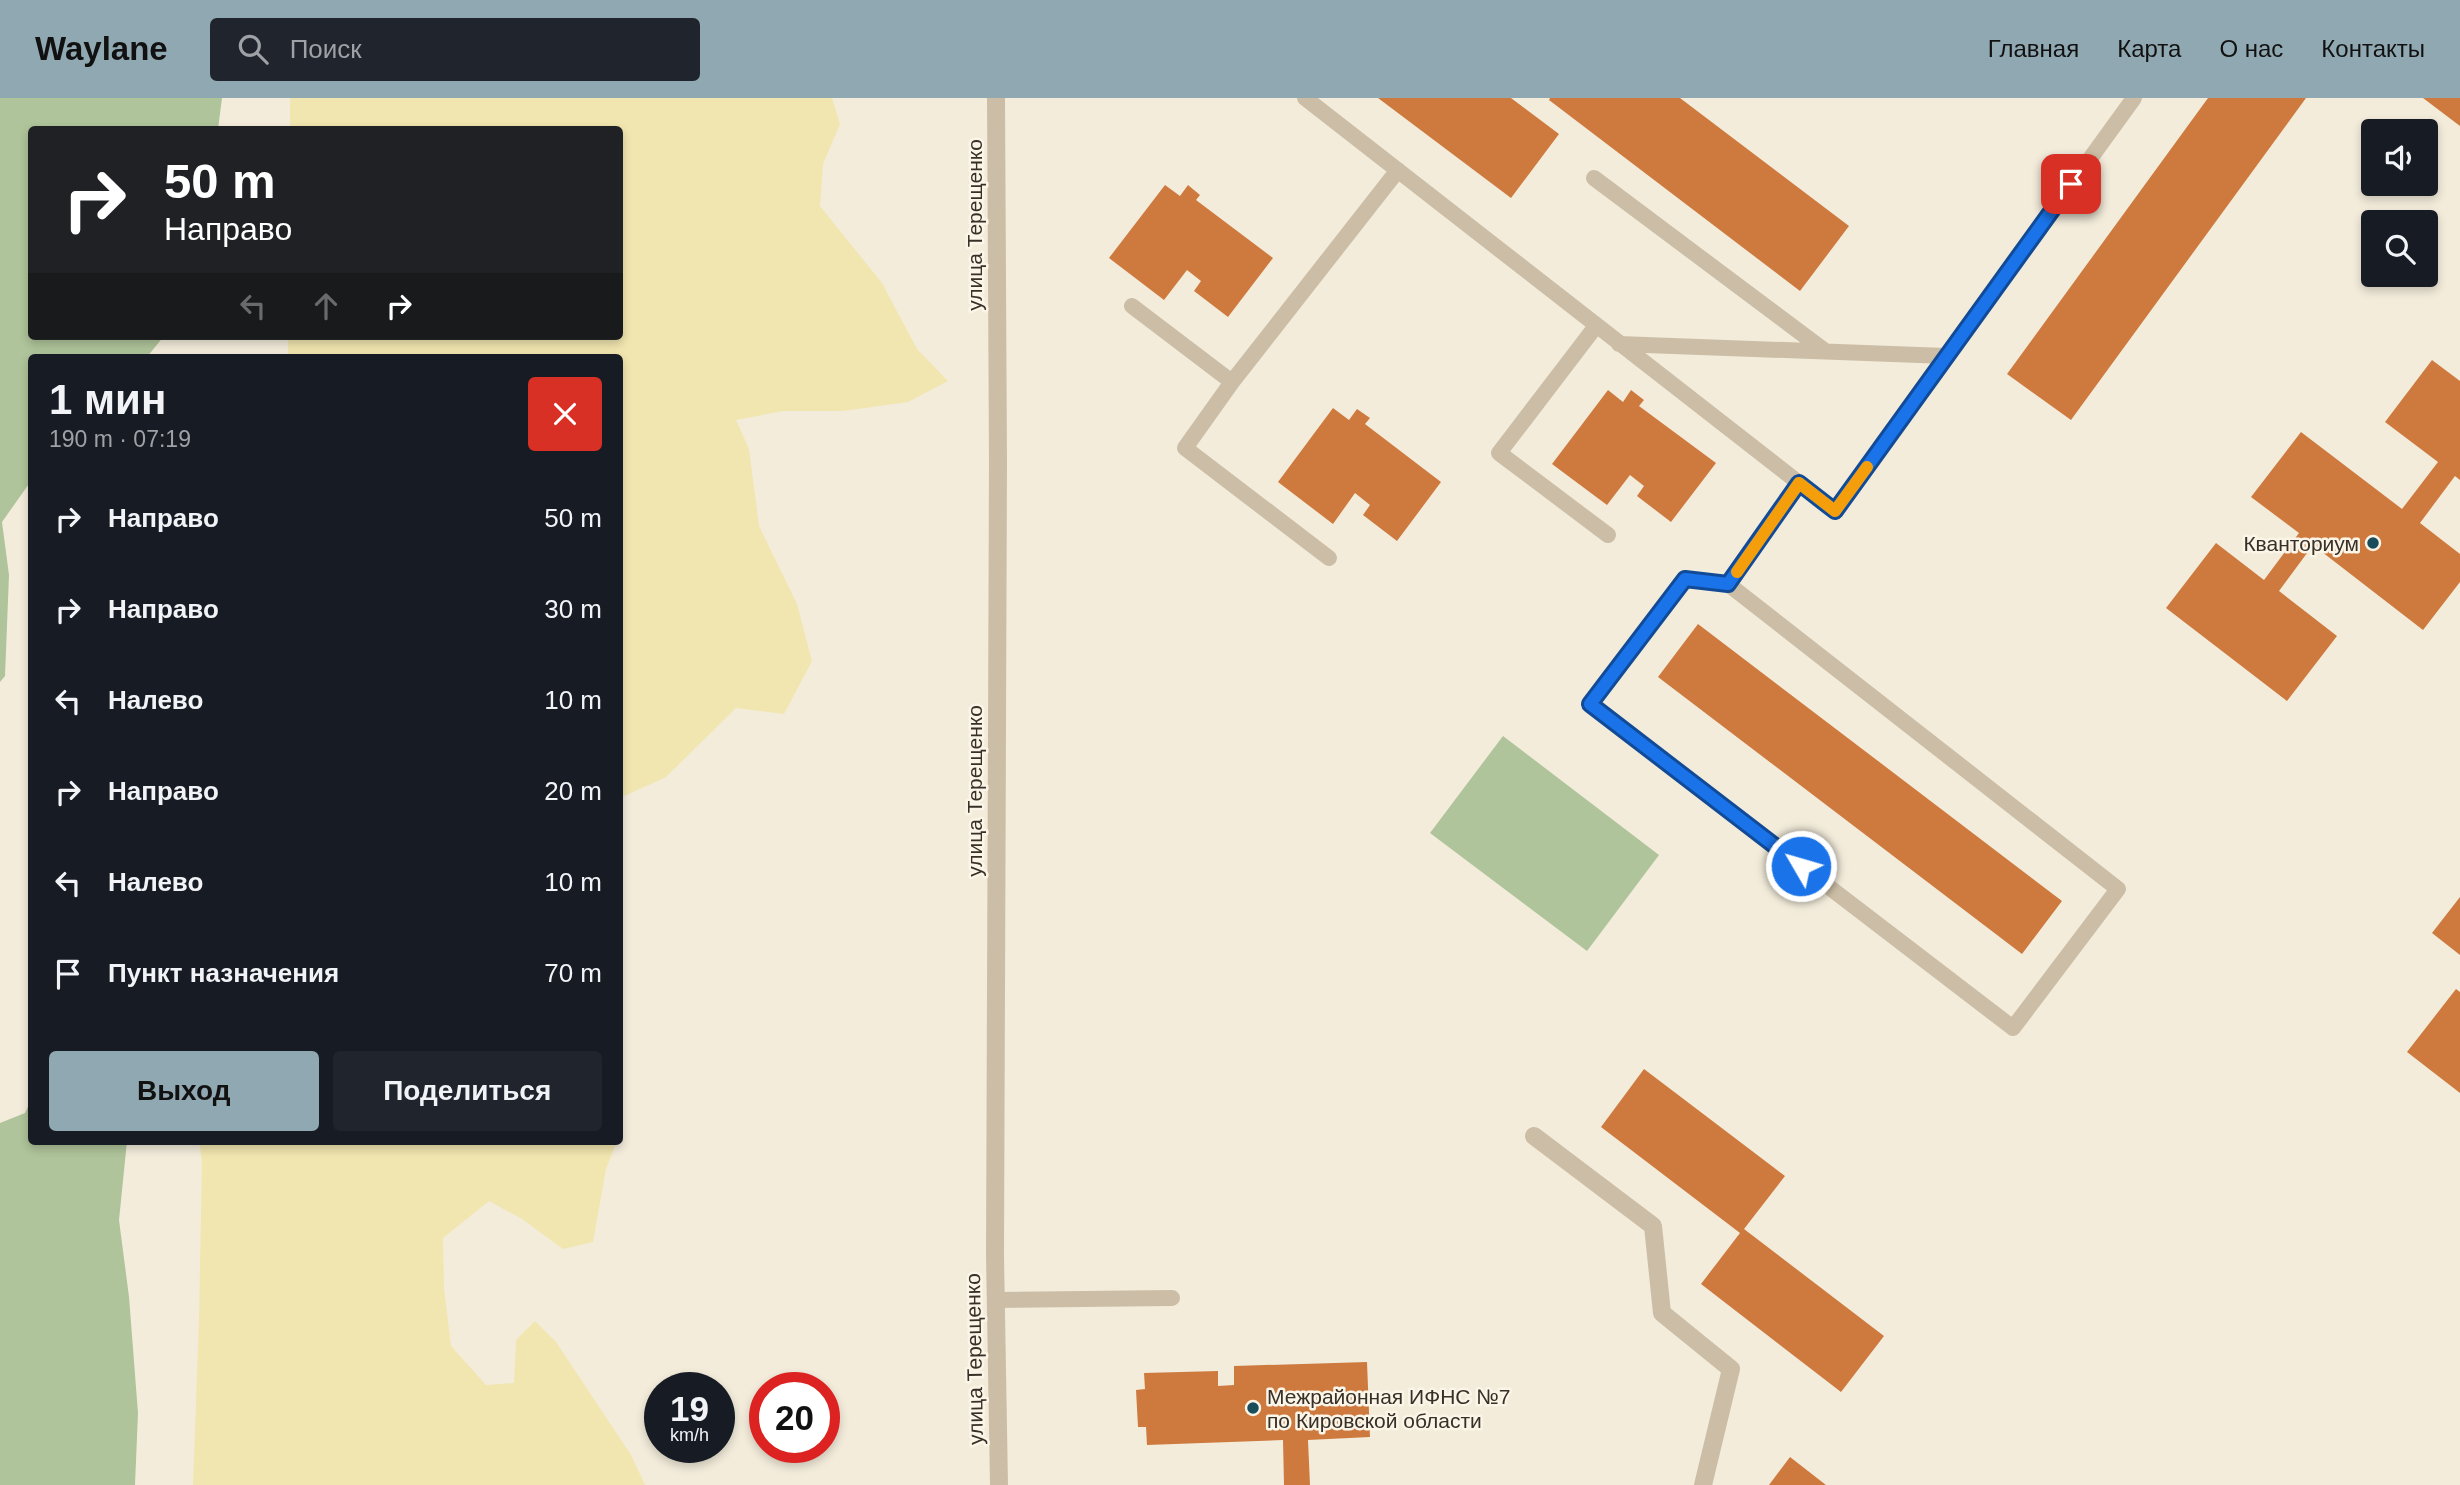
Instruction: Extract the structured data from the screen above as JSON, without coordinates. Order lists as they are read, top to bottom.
{
  "streets": {
    "street": ["улица Терещенко"]
  },
  "places": ["Кванториум", "Межрайонная ИФНС №7 по Кировской области"],
  "page": {
    "header": "Waylane",
    "search": "Поиск",
    "nav": [
      "Главная",
      "Карта",
      "О нас",
      "Контакты"
    ],
    "turn": ["50 m", "Направо"],
    "heading": ["1 мин", "190 m · 07:19"],
    "list": [
      {
        "name": "Направо",
        "value": "50 m"
      },
      {
        "name": "Направо",
        "value": "30 m"
      },
      {
        "name": "Налево",
        "value": "10 m"
      },
      {
        "name": "Направо",
        "value": "20 m"
      },
      {
        "name": "Налево",
        "value": "10 m"
      },
      {
        "name": "Пункт назначения",
        "value": "70 m"
      }
    ],
    "buttons": ["Выход", "Поделиться"],
    "speed": "19 km/h",
    "limit": "20"
  }
}
